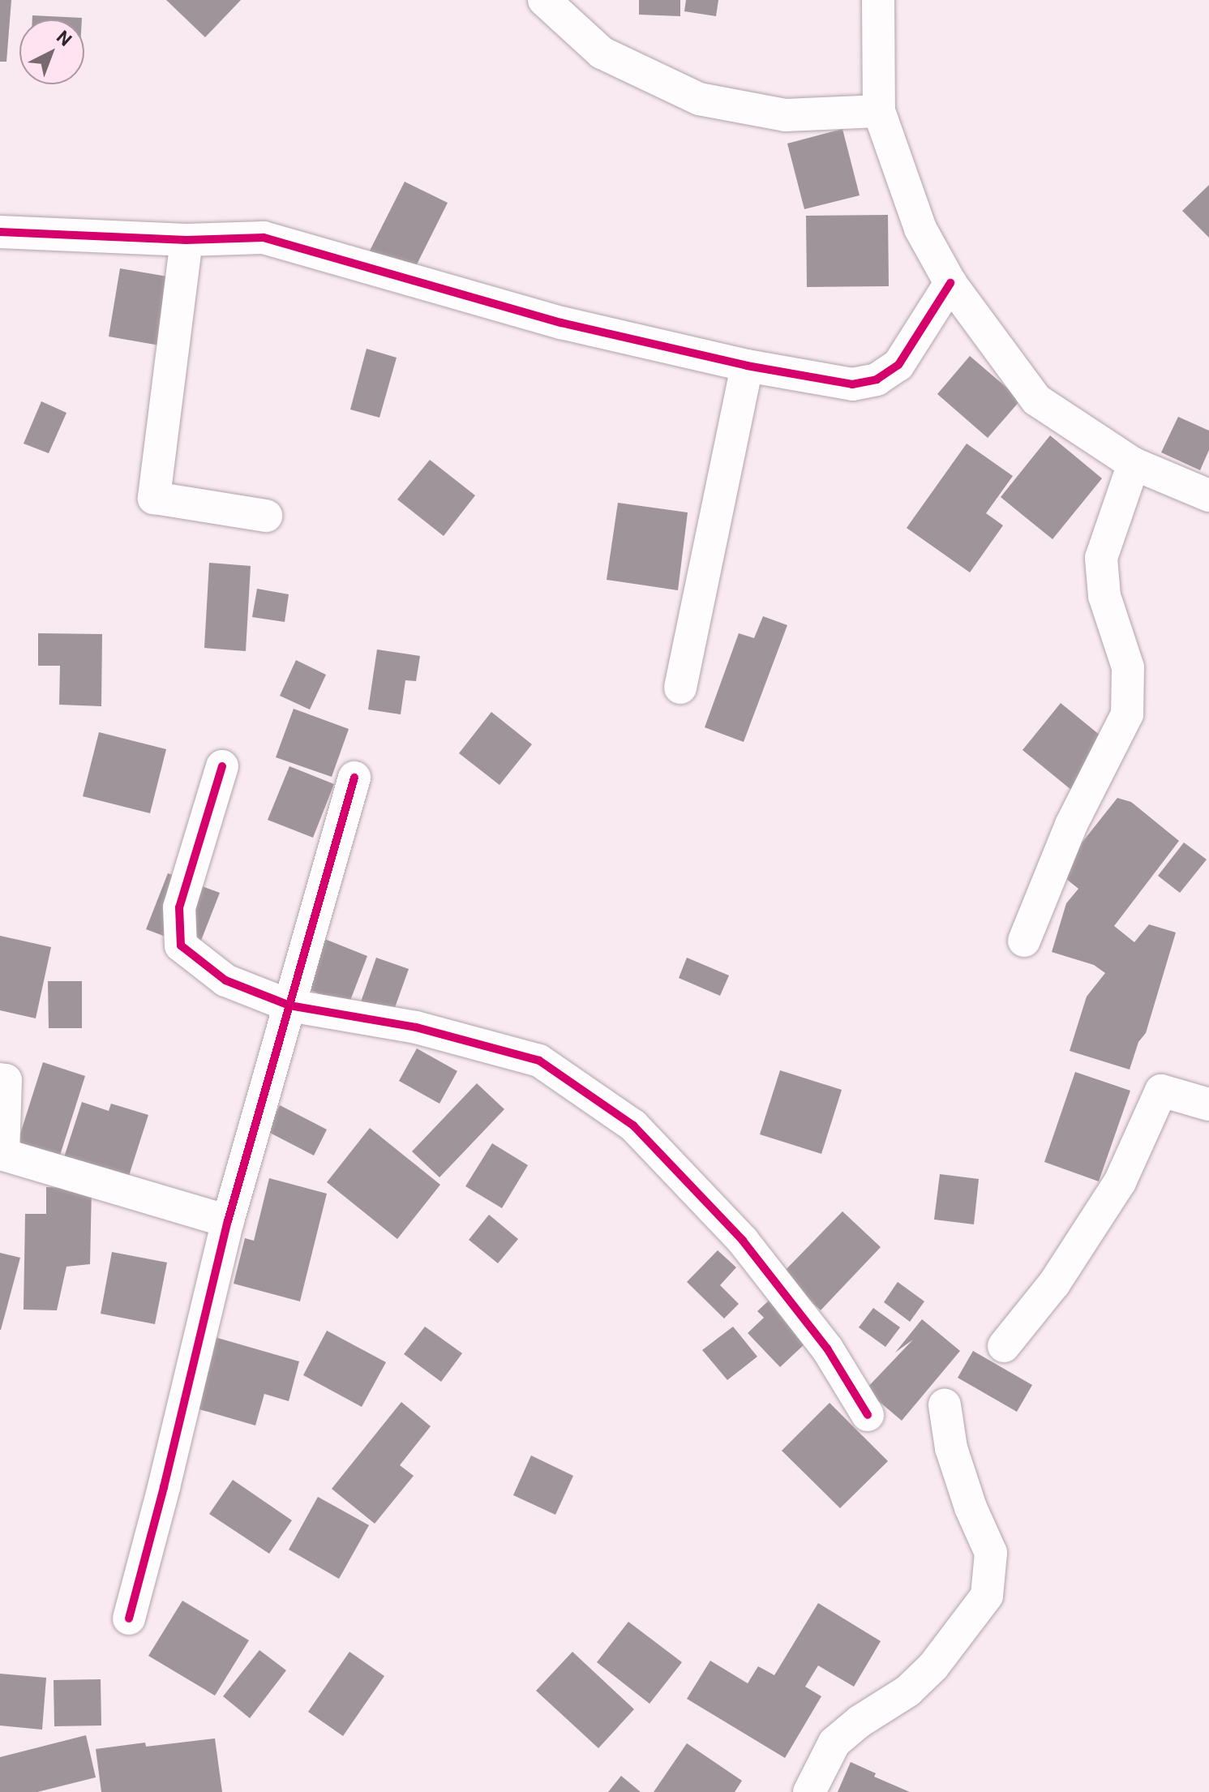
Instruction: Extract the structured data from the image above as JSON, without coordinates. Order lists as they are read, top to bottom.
{
  "north": "top right"
}
